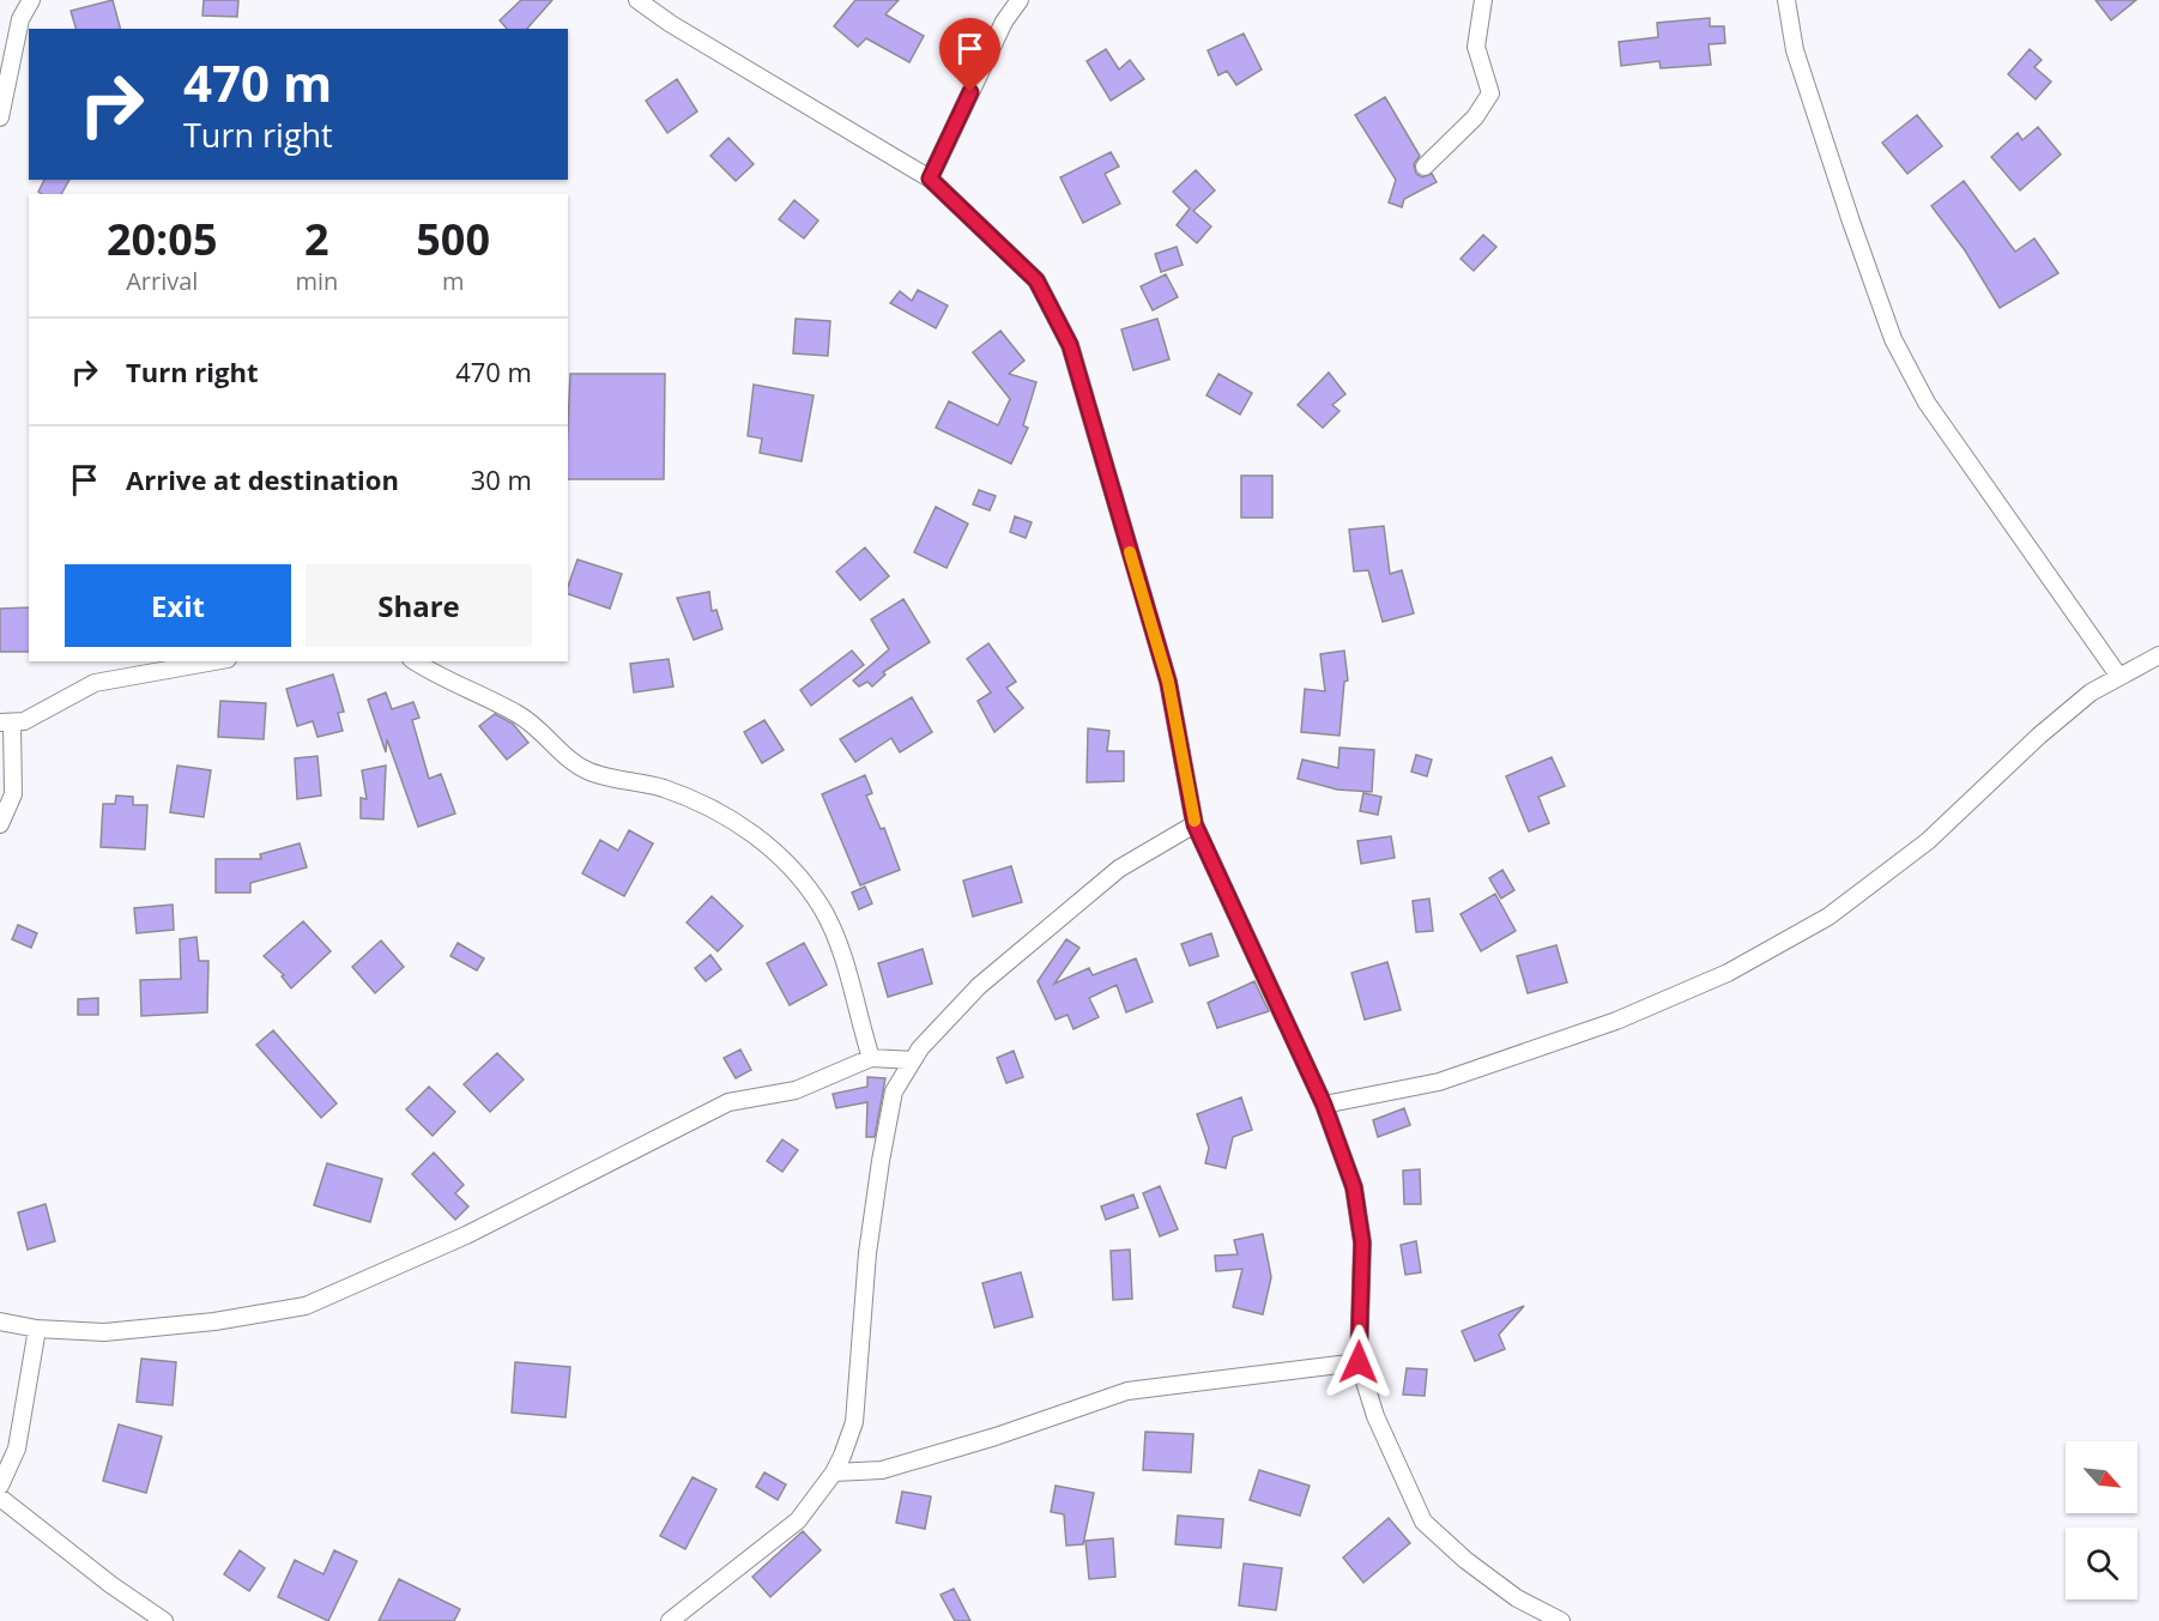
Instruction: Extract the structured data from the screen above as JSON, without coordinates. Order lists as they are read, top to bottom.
{
  "north": "bottom right",
  "page": {
    "turn": ["470 m", "Turn right"],
    "eta": [
      "20:05",
      "Arrival",
      "2",
      "min",
      "500",
      "m"
    ],
    "list": [
      {
        "name": "Turn right",
        "value": "470 m"
      },
      {
        "name": "Arrive at destination",
        "value": "30 m"
      }
    ],
    "buttons": ["Exit", "Share"]
  }
}
